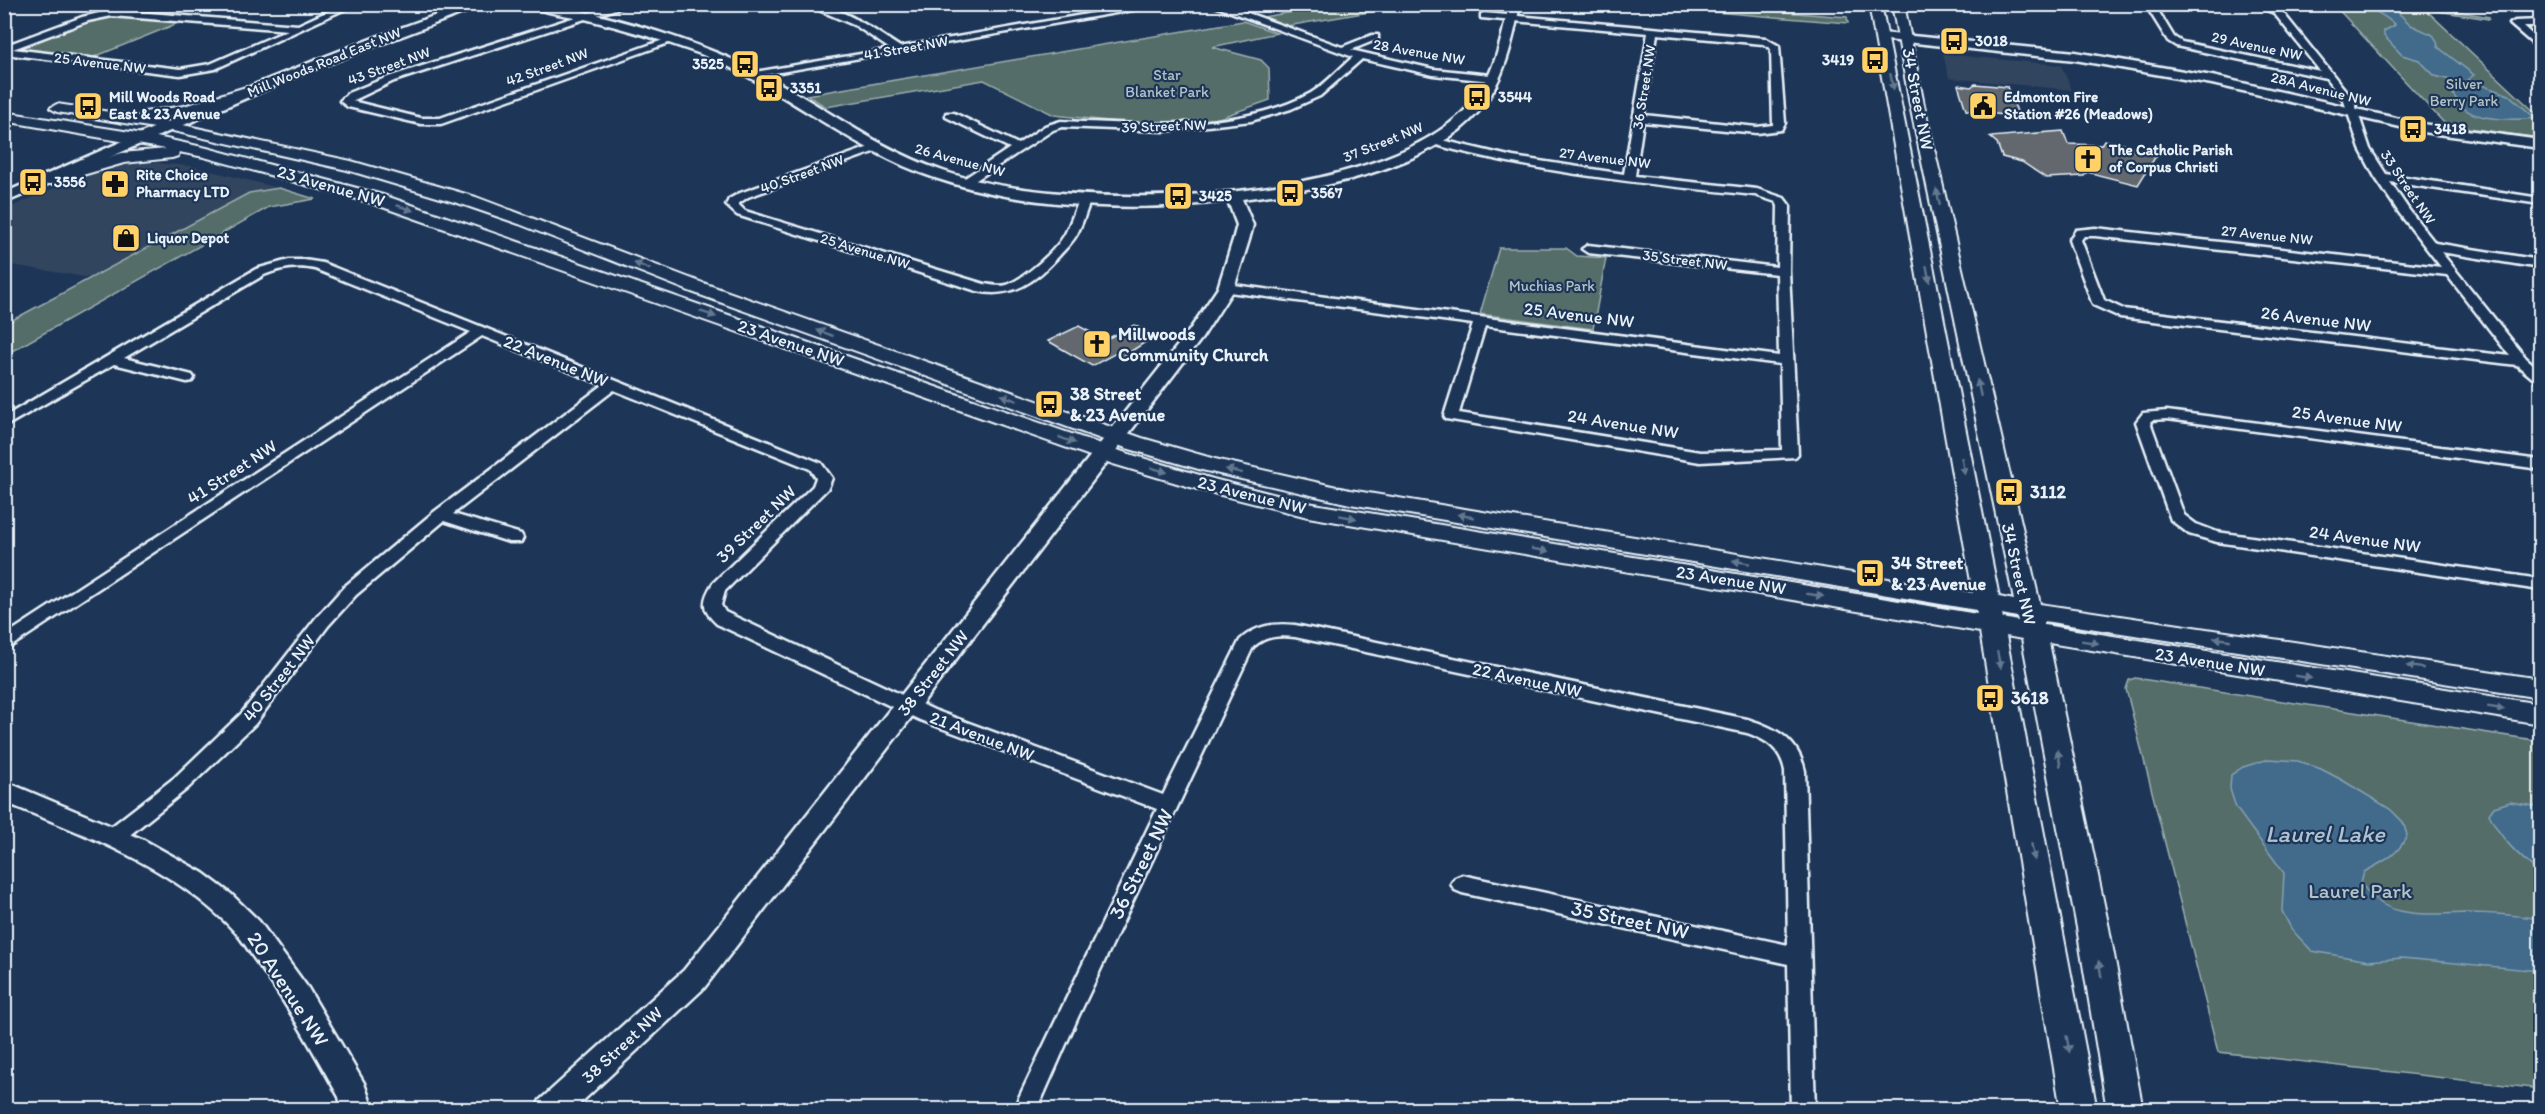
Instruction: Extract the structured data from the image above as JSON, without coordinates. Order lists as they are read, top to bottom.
{
  "streets": {
    "main road": ["34 Street NW", "23 Avenue NW"],
    "street": [
      "29 Avenue NW",
      "41 Street NW",
      "28 Avenue NW",
      "Mill Woods Road East NW",
      "25 Avenue NW",
      "43 Street NW",
      "42 Street NW",
      "36 Street NW",
      "28A Avenue NW",
      "39 Street NW",
      "37 Street NW",
      "27 Avenue NW",
      "26 Avenue NW",
      "40 Street NW",
      "33 Street NW",
      "35 Street NW",
      "22 Avenue NW",
      "24 Avenue NW",
      "38 Street NW",
      "21 Avenue NW",
      "20 Avenue NW"
    ]
  },
  "crossings": [
    ["29 Avenue NW", "33 Street NW"],
    ["41 Street NW", "26 Avenue NW"],
    ["41 Street NW", "22 Avenue NW"],
    ["28 Avenue NW", "39 Street NW"],
    ["28 Avenue NW", "37 Street NW"],
    ["Mill Woods Road East NW", "23 Avenue NW"],
    ["25 Avenue NW", "26 Avenue NW"],
    ["25 Avenue NW", "40 Street NW"],
    ["25 Avenue NW", "24 Avenue NW"],
    ["25 Avenue NW", "38 Street NW"],
    ["43 Street NW", "42 Street NW"],
    ["43 Street NW", "26 Avenue NW"],
    ["42 Street NW", "26 Avenue NW"],
    ["36 Street NW", "27 Avenue NW"],
    ["36 Street NW", "22 Avenue NW"],
    ["36 Street NW", "21 Avenue NW"],
    ["28A Avenue NW", "34 Street NW"],
    ["28A Avenue NW", "33 Street NW"],
    ["34 Street NW", "23 Avenue NW"],
    ["39 Street NW", "26 Avenue NW"],
    ["39 Street NW", "22 Avenue NW"],
    ["39 Street NW", "21 Avenue NW"],
    ["37 Street NW", "27 Avenue NW"],
    ["37 Street NW", "26 Avenue NW"],
    ["27 Avenue NW", "26 Avenue NW"],
    ["27 Avenue NW", "33 Street NW"],
    ["27 Avenue NW", "35 Street NW"],
    ["26 Avenue NW", "40 Street NW"],
    ["26 Avenue NW", "33 Street NW"],
    ["26 Avenue NW", "38 Street NW"],
    ["40 Street NW", "22 Avenue NW"],
    ["40 Street NW", "20 Avenue NW"],
    ["23 Avenue NW", "38 Street NW"],
    ["35 Street NW", "22 Avenue NW"],
    ["38 Street NW", "21 Avenue NW"]
  ],
  "water": ["Laurel Lake"],
  "parks": [
    "Star Blanket Park",
    "Silver Berry Park",
    "Muchias Park",
    "Laurel Park"
  ],
  "places": {
    "bus stop": [
      "3018",
      "3419",
      "3525",
      "3351",
      "3544",
      "Mill Woods Road East & 23 Avenue",
      "3418",
      "3556",
      "3567",
      "3425",
      "38 Street & 23 Avenue",
      "3112",
      "34 Street & 23 Avenue",
      "3618"
    ],
    "public building": ["Edmonton Fire Station #26 (Meadows)"],
    "church": ["The Catholic Parish of Corpus Christi", "Millwoods Community Church"],
    "pharmacy": ["Rite Choice Pharmacy LTD"],
    "shop": ["Liquor Depot"]
  }
}
